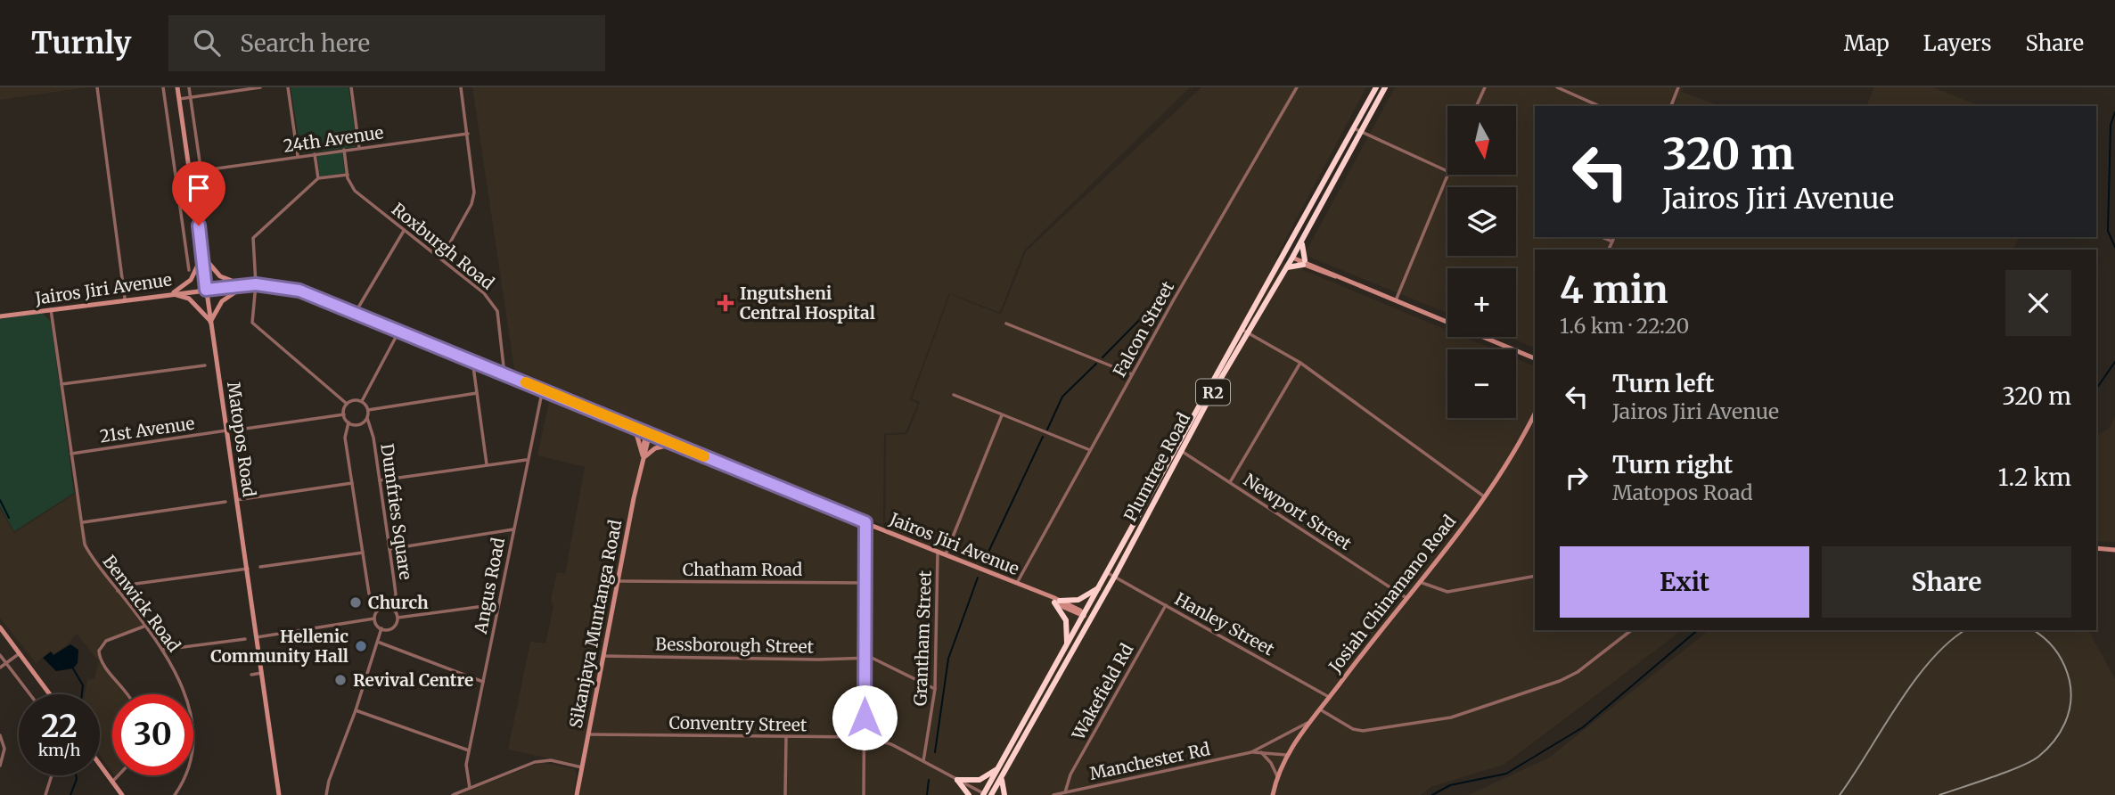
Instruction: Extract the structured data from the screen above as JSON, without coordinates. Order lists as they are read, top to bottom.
{
  "streets": {
    "highway": ["R2", "Plumtree Road"],
    "main road": [
      "Jairos Jiri Avenue",
      "Matopos Road",
      "Josiah Chinamano Road",
      "Sikanjaya Muntanga Road"
    ],
    "street": [
      "24th Avenue",
      "Roxburgh Road",
      "Falcon Street",
      "21st Avenue",
      "Dumfries Square",
      "Newport Street",
      "Chatham Road",
      "Angus Road",
      "Benwick Road",
      "Hanley Street",
      "Grantham Street",
      "Bessborough Street",
      "Wakefield Rd",
      "Conventry Street",
      "Manchester Rd"
    ]
  },
  "crossings": [
    ["24th Avenue", "Roxburgh Road"],
    ["Roxburgh Road", "Jairos Jiri Avenue"],
    ["Jairos Jiri Avenue", "Falcon Street"],
    ["Jairos Jiri Avenue", "Matopos Road"],
    ["Jairos Jiri Avenue", "Angus Road"],
    ["Jairos Jiri Avenue", "Benwick Road"],
    ["Jairos Jiri Avenue", "Sikanjaya Muntanga Road"],
    ["Jairos Jiri Avenue", "Grantham Street"],
    ["21st Avenue", "Matopos Road"],
    ["21st Avenue", "Benwick Road"],
    ["Plumtree Road", "Newport Street"],
    ["Plumtree Road", "Hanley Street"],
    ["Plumtree Road", "Conventry Street"],
    ["Newport Street", "Josiah Chinamano Road"],
    ["Chatham Road", "Sikanjaya Muntanga Road"],
    ["Josiah Chinamano Road", "Hanley Street"],
    ["Sikanjaya Muntanga Road", "Bessborough Street"],
    ["Sikanjaya Muntanga Road", "Conventry Street"],
    ["Hanley Street", "Wakefield Rd"],
    ["Grantham Street", "Conventry Street"],
    ["Wakefield Rd", "Manchester Rd"]
  ],
  "places": {
    "health": ["Ingutsheni Central Hospital"],
    "other": ["Church", "Hellenic Community Hall", "Revival Centre"]
  },
  "north": "bottom",
  "page": {
    "header": "Turnly",
    "search": "Search here",
    "nav": ["Map", "Layers", "Share"],
    "map_buttons": ["+", "−"],
    "turn": ["320 m", "Jairos Jiri Avenue"],
    "heading": ["4 min", "1.6 km · 22:20"],
    "list": [
      {
        "name": "Turn left",
        "note": "Jairos Jiri Avenue",
        "value": "320 m"
      },
      {
        "name": "Turn right",
        "note": "Matopos Road",
        "value": "1.2 km"
      }
    ],
    "buttons": ["Exit", "Share"],
    "speed": "22 km/h",
    "limit": "30"
  }
}
